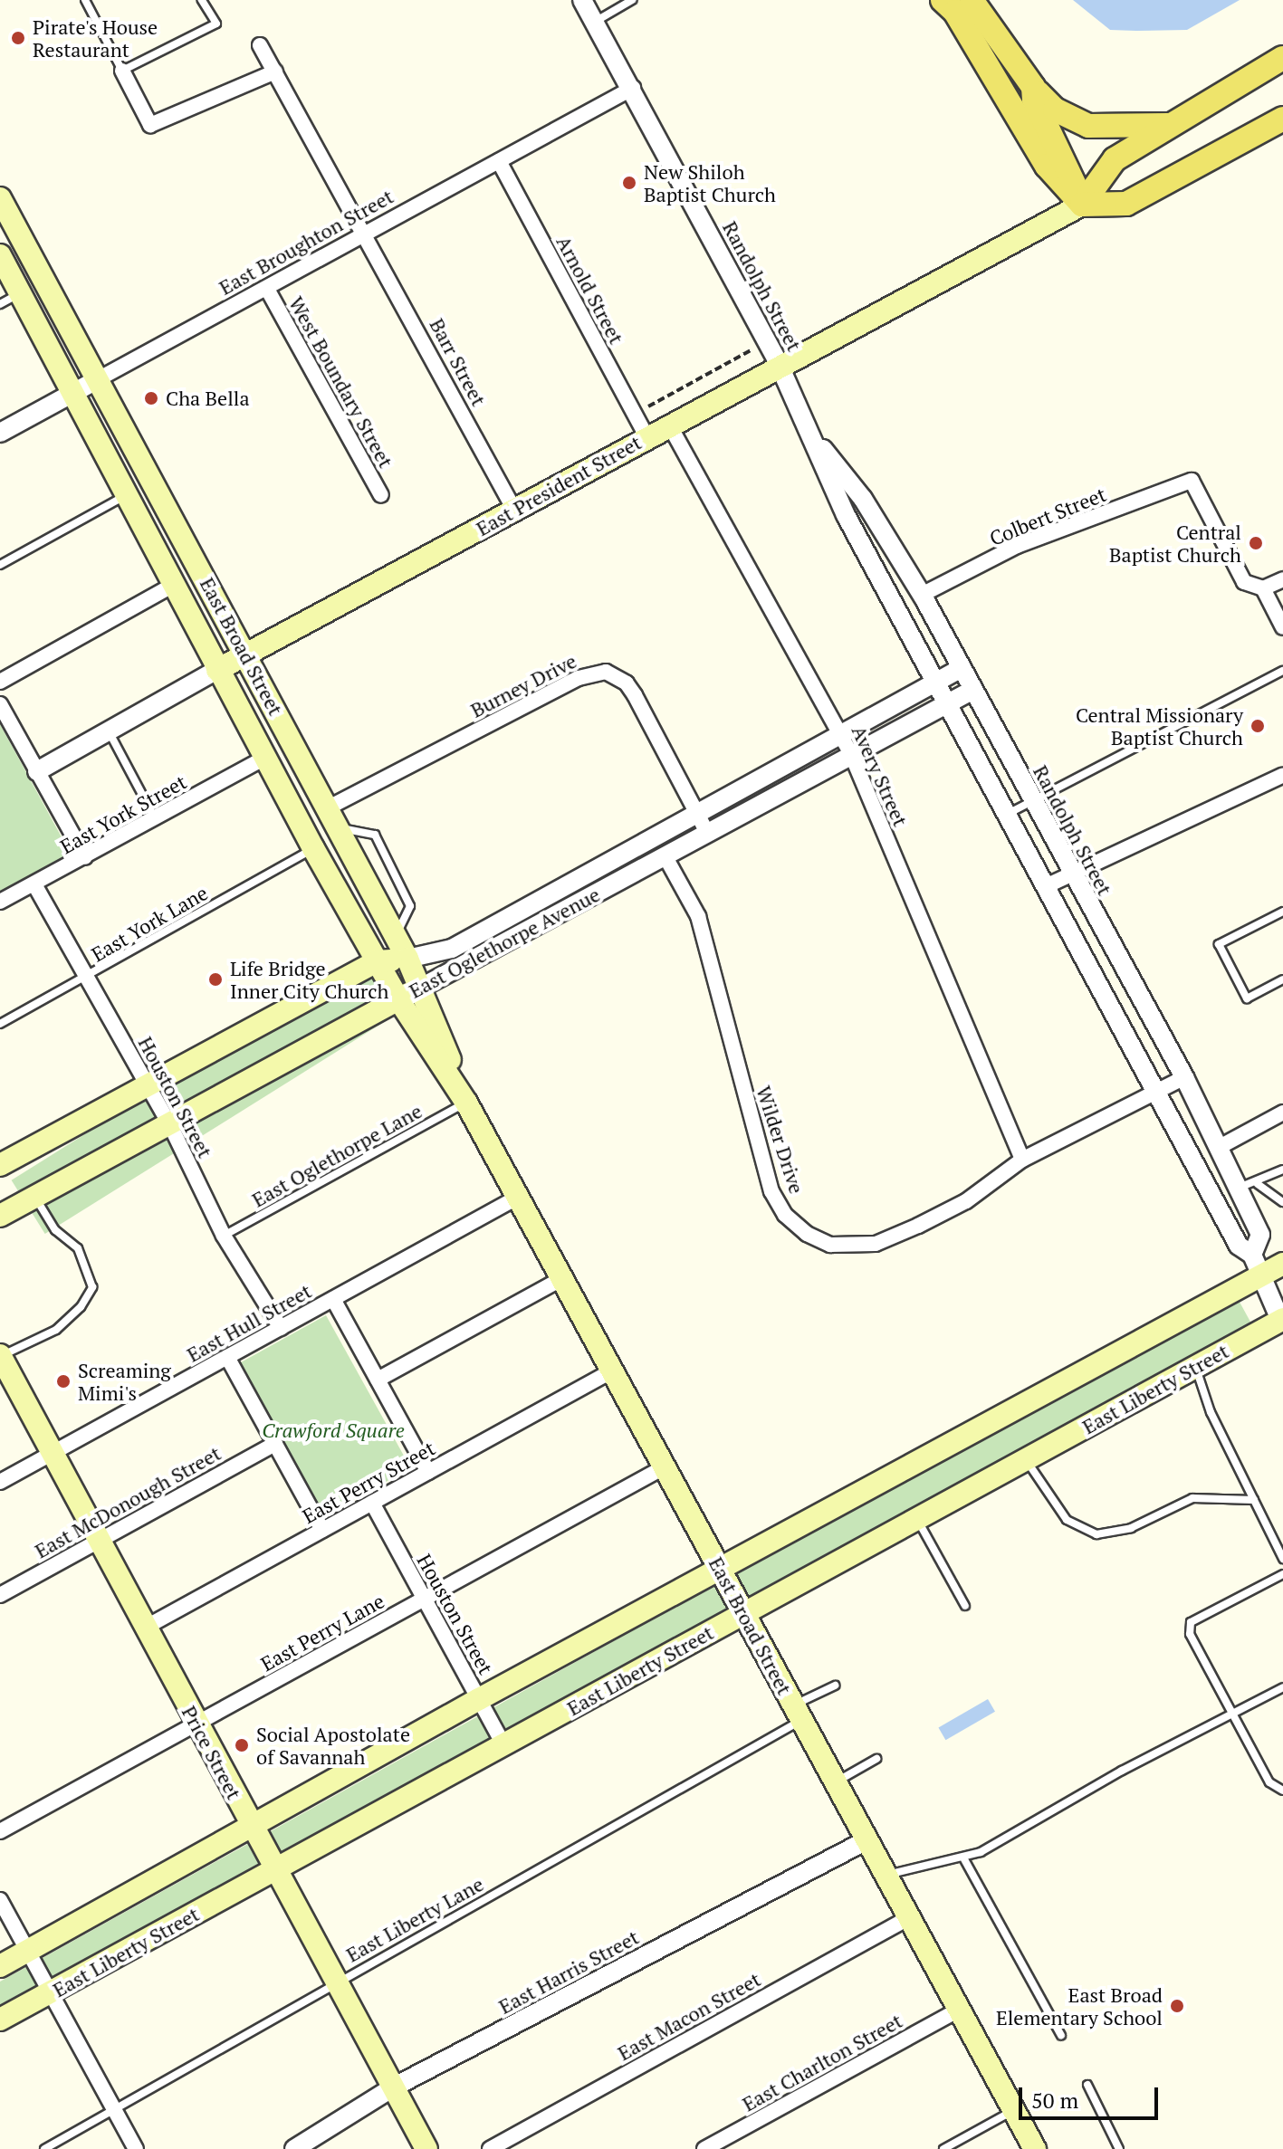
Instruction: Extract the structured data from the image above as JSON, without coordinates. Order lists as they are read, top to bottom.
{
  "streets": {
    "main road": [
      "East President Street",
      "East Broad Street",
      "East Oglethorpe Avenue",
      "East Liberty Street",
      "Price Street"
    ],
    "street": [
      "East Broughton Street",
      "Randolph Street",
      "Arnold Street",
      "Barr Street",
      "West Boundary Street",
      "Colbert Street",
      "Burney Drive",
      "Avery Street",
      "East York Street",
      "Houston Street",
      "Wilder Drive",
      "East Hull Street",
      "East Perry Street",
      "East McDonough Street",
      "East Perry Lane",
      "East Harris Street",
      "East Macon Street",
      "East Charlton Street"
    ],
    "lane": ["East York Lane", "East Oglethorpe Lane", "East Liberty Lane"]
  },
  "crossings": [
    ["East Broughton Street", "Randolph Street"],
    ["East Broughton Street", "Arnold Street"],
    ["East Broughton Street", "Barr Street"],
    ["East Broughton Street", "West Boundary Street"],
    ["East Broughton Street", "East Broad Street"],
    ["Randolph Street", "East President Street"],
    ["Randolph Street", "Colbert Street"],
    ["Randolph Street", "East Oglethorpe Avenue"],
    ["Randolph Street", "Wilder Drive"],
    ["Randolph Street", "East Liberty Street"],
    ["Arnold Street", "East President Street"],
    ["Barr Street", "East President Street"],
    ["East President Street", "East Broad Street"],
    ["East President Street", "Avery Street"],
    ["East Broad Street", "Burney Drive"],
    ["East Broad Street", "East York Street"],
    ["East Broad Street", "East York Lane"],
    ["East Broad Street", "East Oglethorpe Avenue"],
    ["East Broad Street", "East Oglethorpe Lane"],
    ["East Broad Street", "East Hull Street"],
    ["East Broad Street", "East Liberty Street"],
    ["East Broad Street", "East Perry Street"],
    ["East Broad Street", "East Perry Lane"],
    ["East Broad Street", "East Liberty Lane"],
    ["East Broad Street", "East Harris Street"],
    ["East Broad Street", "East Macon Street"],
    ["East Broad Street", "East Charlton Street"],
    ["Burney Drive", "East Oglethorpe Avenue"],
    ["Avery Street", "East Oglethorpe Avenue"],
    ["Avery Street", "Wilder Drive"],
    ["East York Street", "Houston Street"],
    ["East York Lane", "Houston Street"],
    ["East Oglethorpe Avenue", "Houston Street"],
    ["East Oglethorpe Avenue", "Wilder Drive"],
    ["Houston Street", "East Oglethorpe Lane"],
    ["Houston Street", "East Hull Street"],
    ["Houston Street", "East Liberty Street"],
    ["Houston Street", "East Perry Street"],
    ["Houston Street", "East Perry Lane"],
    ["East Hull Street", "Price Street"],
    ["East Liberty Street", "Price Street"],
    ["East Perry Street", "Price Street"],
    ["East McDonough Street", "Price Street"],
    ["East Perry Lane", "Price Street"],
    ["Price Street", "East Liberty Lane"],
    ["Price Street", "East Harris Street"]
  ],
  "parks": ["Crawford Square"],
  "places": [
    "Pirate's House Restaurant",
    "New Shiloh Baptist Church",
    "Cha Bella",
    "Central Baptist Church",
    "Central Missionary Baptist Church",
    "Life Bridge Inner City Church",
    "Screaming Mimi's",
    "Social Apostolate of Savannah",
    "East Broad Elementary School"
  ],
  "scale_bar": "50 m"
}
